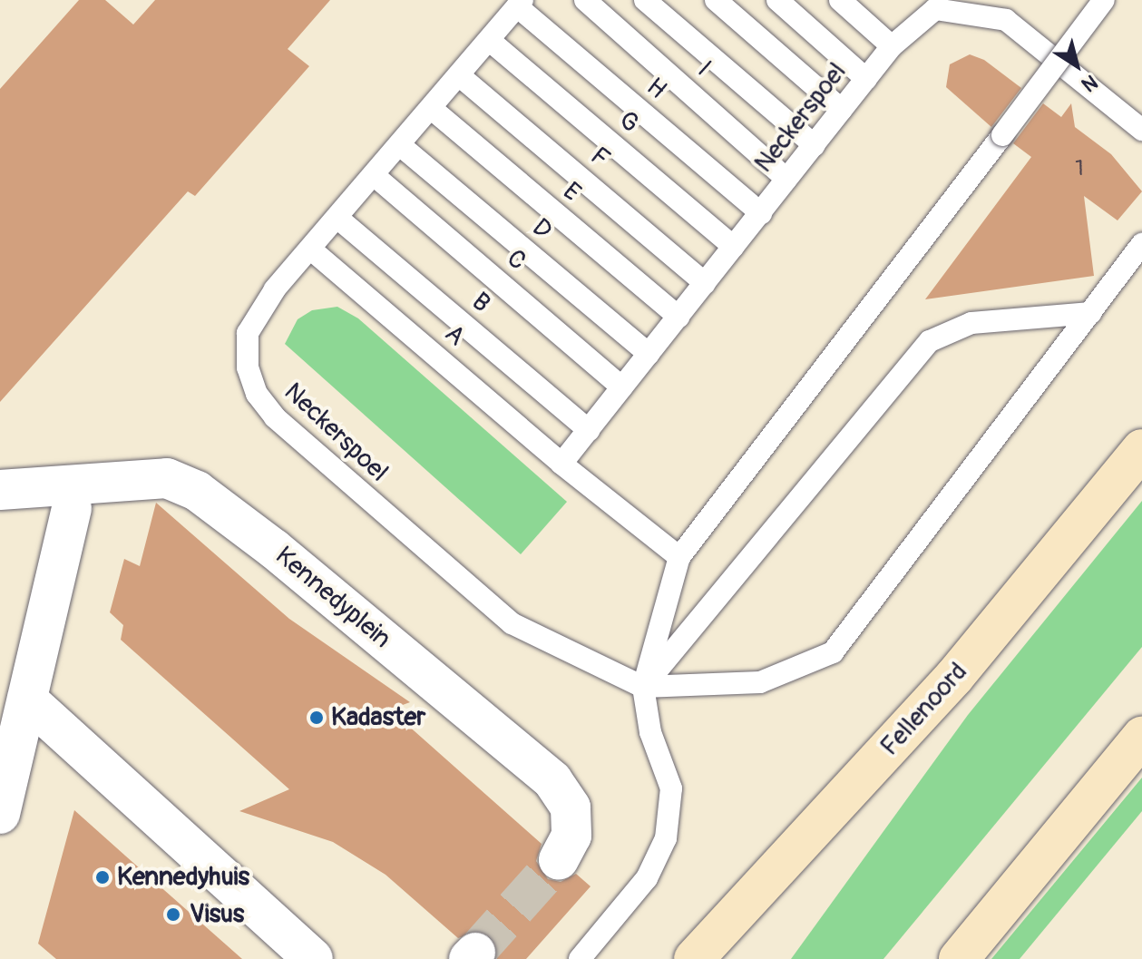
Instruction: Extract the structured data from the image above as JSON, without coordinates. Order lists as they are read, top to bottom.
{
  "streets": {
    "main road": ["Fellenoord"],
    "street": ["Kennedyplein"],
    "lane": [
      "I",
      "H",
      "Neckerspoel",
      "G",
      "F",
      "E",
      "D",
      "C",
      "B",
      "A"
    ]
  },
  "crossings": [
    ["I", "Neckerspoel"],
    ["H", "Neckerspoel"],
    ["Neckerspoel", "G"],
    ["Neckerspoel", "F"],
    ["Neckerspoel", "E"],
    ["Neckerspoel", "D"],
    ["Neckerspoel", "C"],
    ["Neckerspoel", "B"],
    ["Neckerspoel", "A"]
  ],
  "places": ["Kadaster", "Kennedyhuis", "Visus"],
  "house_numbers": ["1"],
  "north": "bottom right"
}
